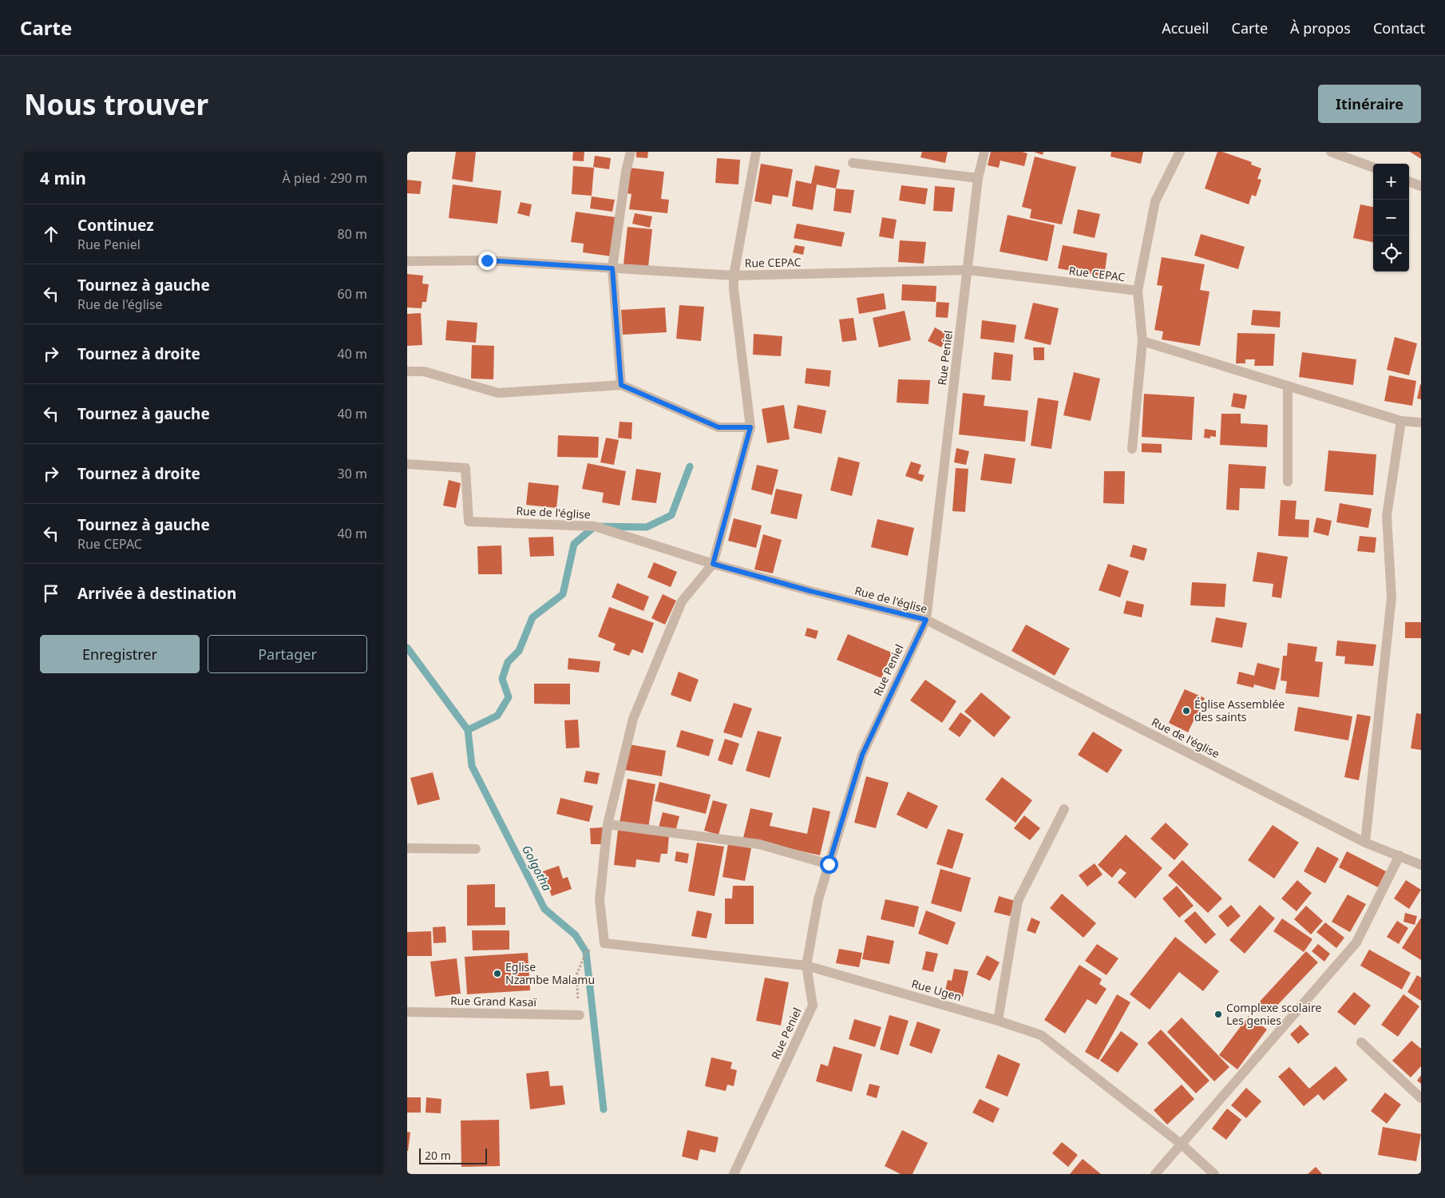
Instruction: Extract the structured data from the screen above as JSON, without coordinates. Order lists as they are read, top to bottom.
{
  "streets": {
    "street": [
      "Rue CEPAC",
      "Rue Peniel",
      "Rue de l'église",
      "Rue Ugen",
      "Rue Grand Kasaï"
    ]
  },
  "crossings": [
    ["Rue CEPAC", "Rue Peniel"],
    ["Rue Peniel", "Rue de l'église"],
    ["Rue Peniel", "Rue Ugen"]
  ],
  "water": ["Golgotha"],
  "places": ["Église Assemblée des saints", "Eglise Nzambe Malamu", "Complexe scolaire Les genies"],
  "scale_bar": "20 m",
  "page": {
    "header": "Carte",
    "nav": [
      "Accueil",
      "Carte",
      "À propos",
      "Contact"
    ],
    "buttons": [
      "Itinéraire",
      ["Enregistrer", "Partager"]
    ],
    "title": "Nous trouver",
    "heading": ["4 min", "À pied · 290 m"],
    "map_buttons": ["+", "−"],
    "list": [
      ["Continuez", "Rue Peniel", "80 m"],
      ["Tournez à gauche", "Rue de l'église", "60 m"],
      ["Tournez à droite", "40 m"],
      ["Tournez à gauche", "40 m"],
      ["Tournez à droite", "30 m"],
      ["Tournez à gauche", "Rue CEPAC", "40 m"],
      "Arrivée à destination"
    ],
    "scale": "20 m"
  }
}
